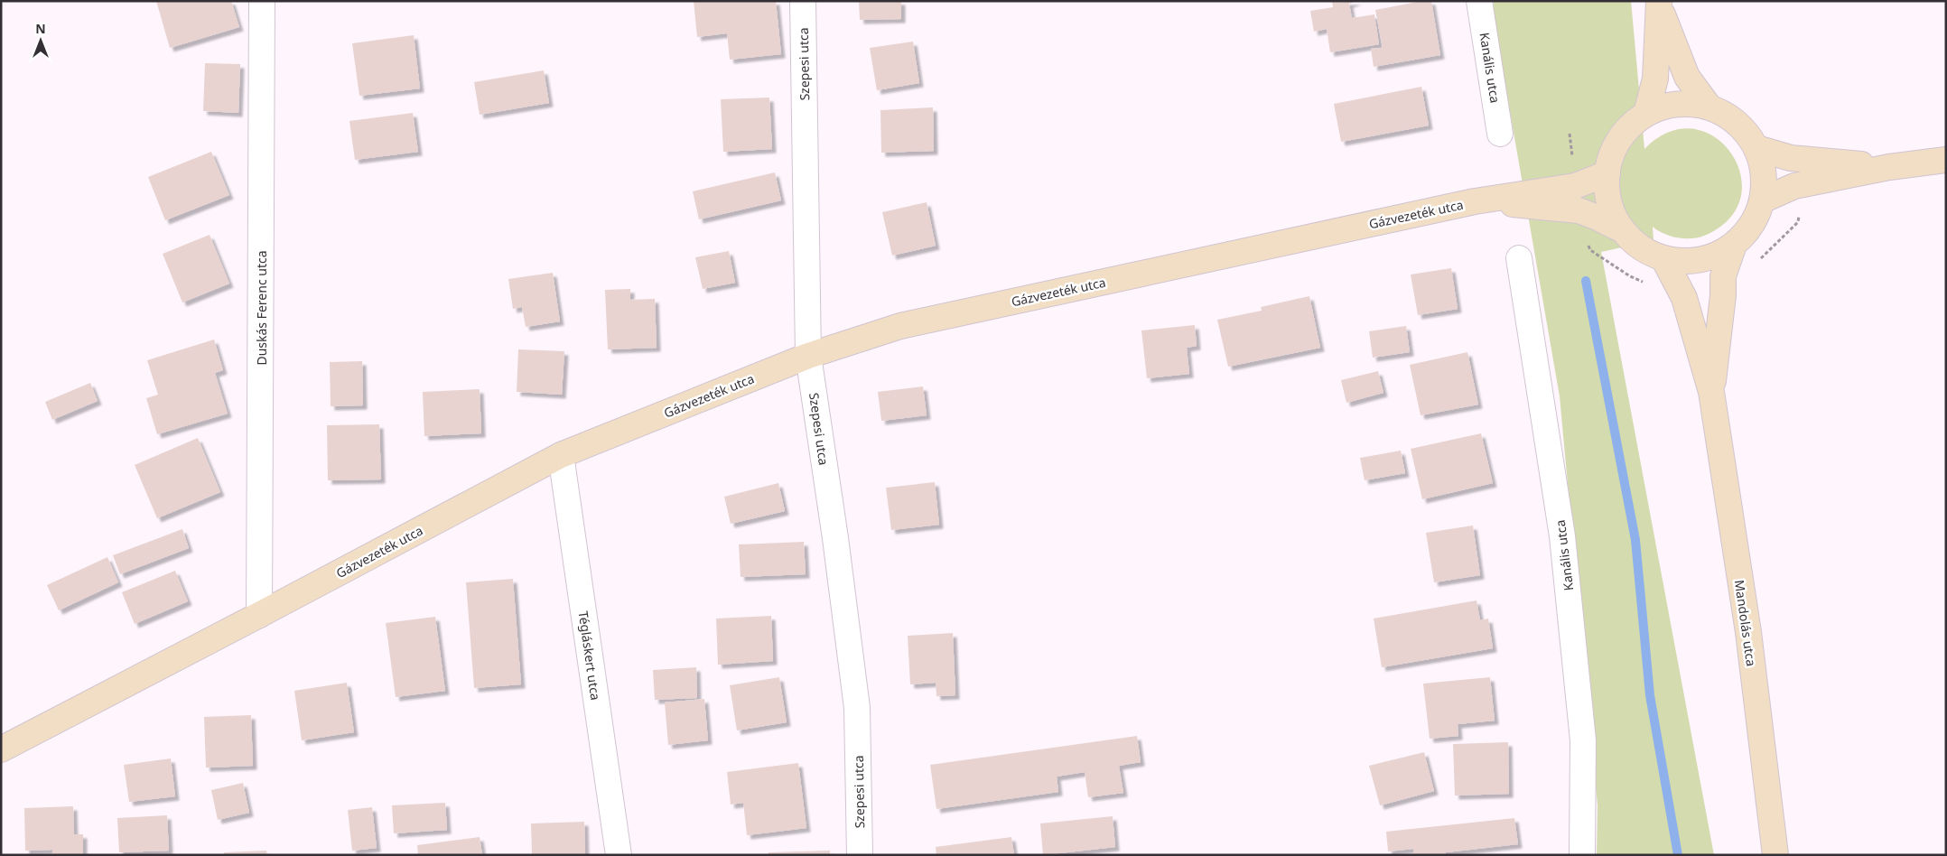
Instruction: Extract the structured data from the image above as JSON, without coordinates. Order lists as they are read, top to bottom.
{
  "streets": {
    "street": [
      "Szepesi utca",
      "Kanális utca",
      "Gázvezeték utca",
      "Duskás Ferenc utca",
      "Mandolás utca",
      "Tégláskert utca"
    ]
  },
  "crossings": [
    ["Szepesi utca", "Gázvezeték utca"],
    ["Gázvezeték utca", "Duskás Ferenc utca"],
    ["Gázvezeték utca", "Mandolás utca"],
    ["Gázvezeték utca", "Tégláskert utca"]
  ],
  "north": "top"
}
